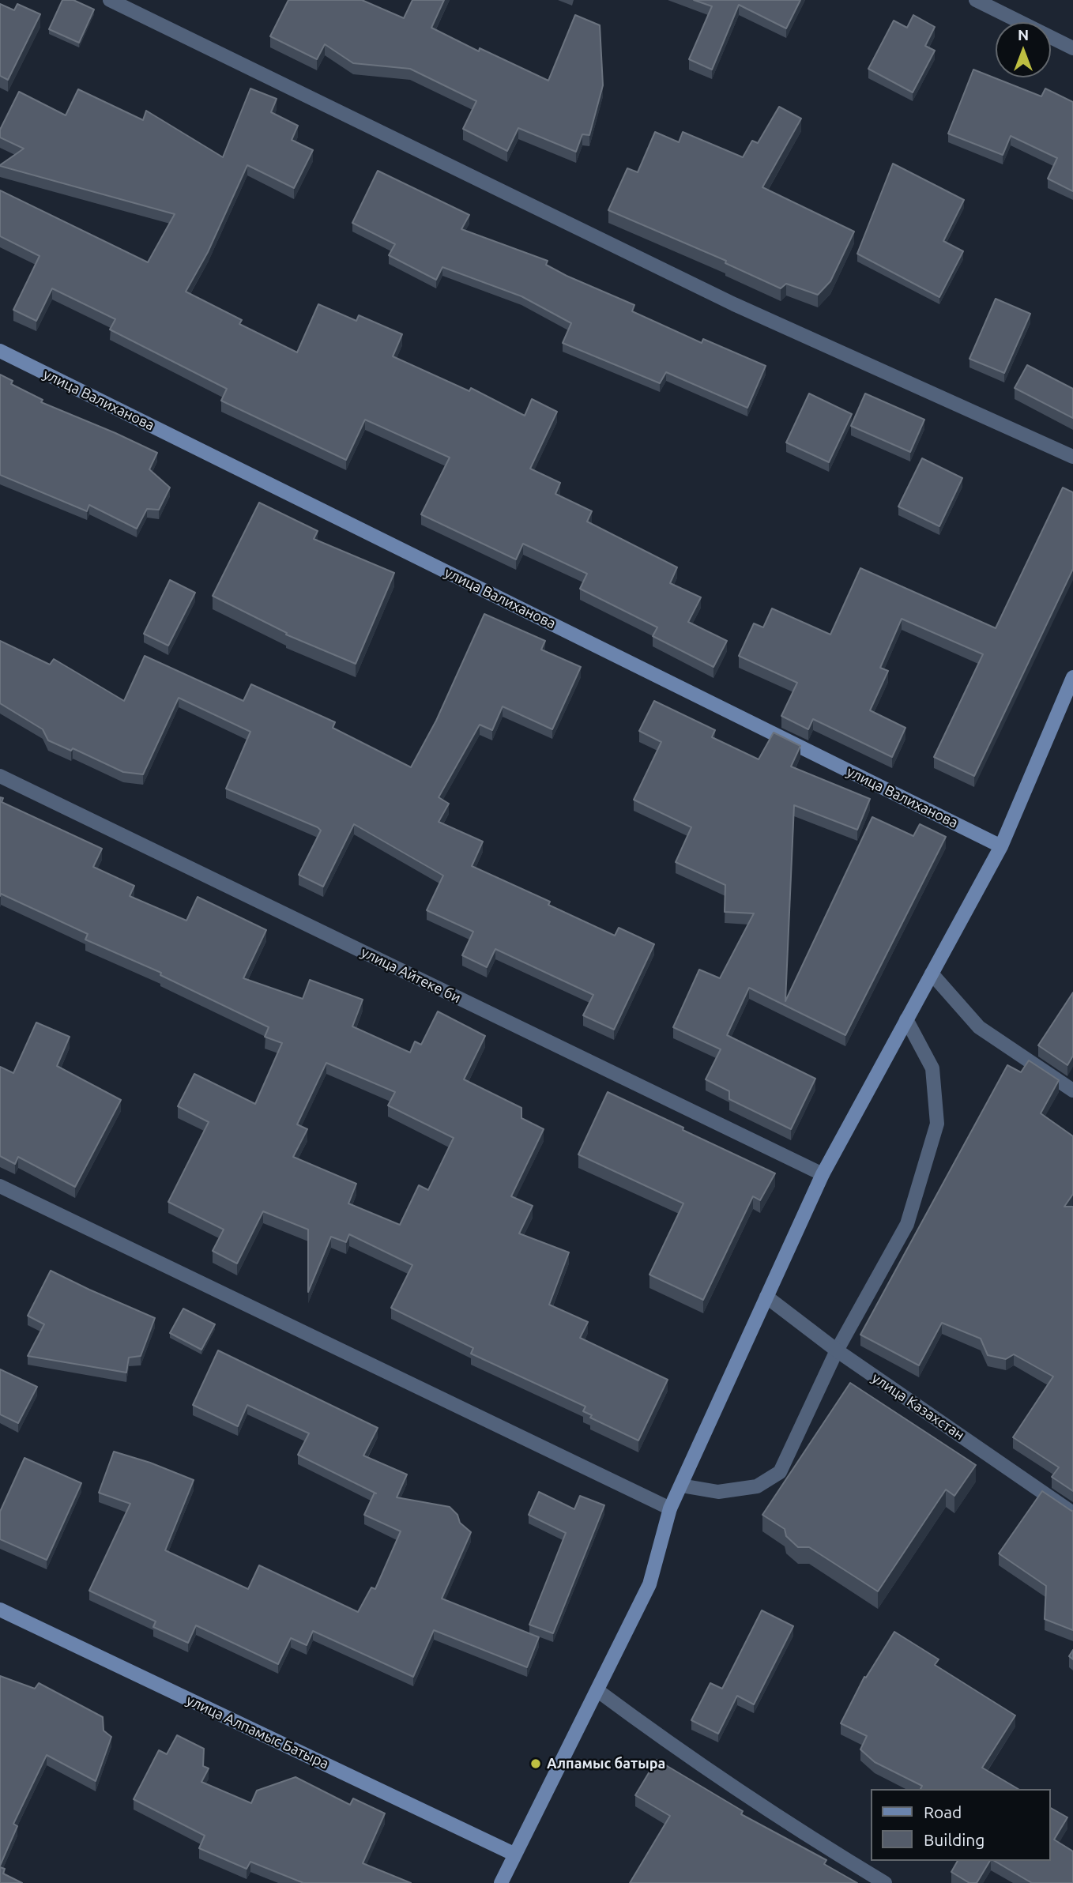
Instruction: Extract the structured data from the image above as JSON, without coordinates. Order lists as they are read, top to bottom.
{
  "streets": {
    "street": [
      "улица Валиханова",
      "улица Айтеке би",
      "улица Казахстан",
      "улица Алпамыс Батыра"
    ]
  },
  "places": ["Алпамыс батыра"],
  "legend": ["Road", "Building"],
  "north": "top"
}
